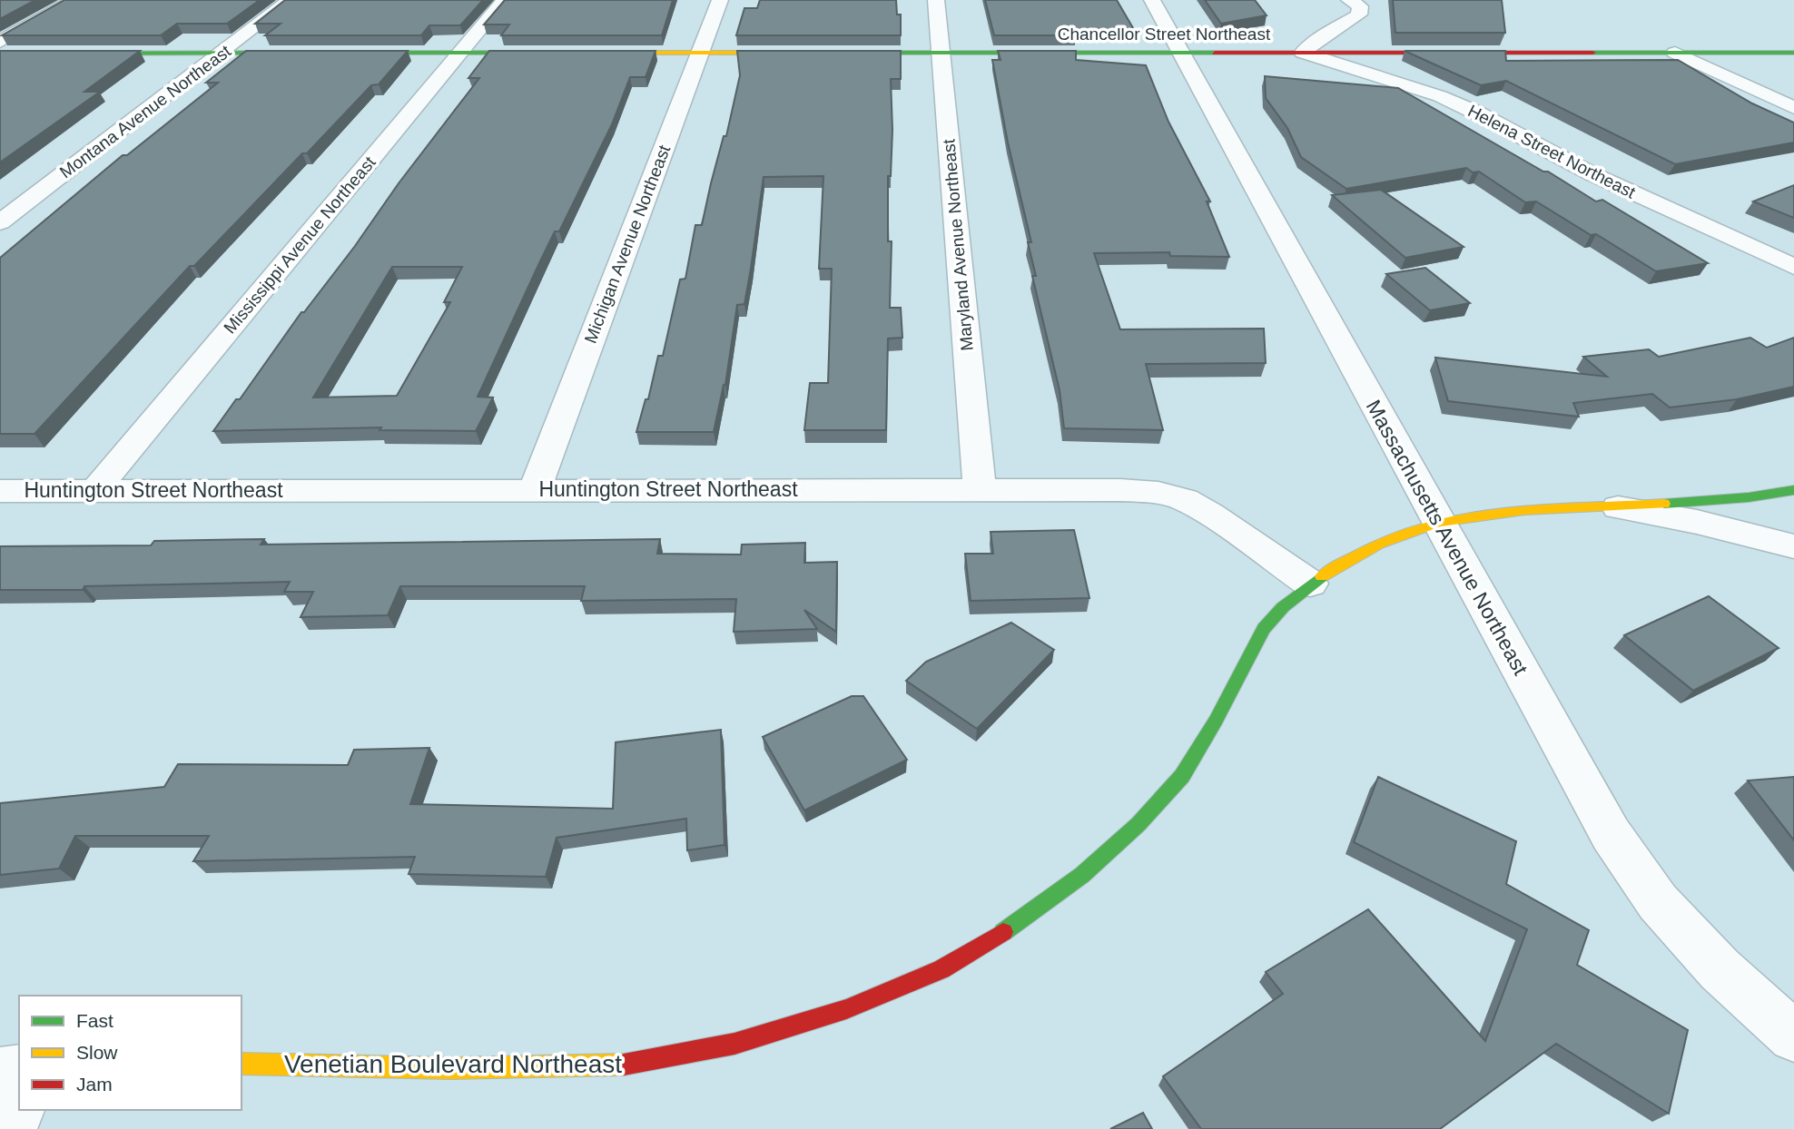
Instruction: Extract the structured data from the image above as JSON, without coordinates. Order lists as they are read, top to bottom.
{
  "streets": {
    "street": [
      "Chancellor Street Northeast",
      "Montana Avenue Northeast",
      "Helena Street Northeast",
      "Michigan Avenue Northeast",
      "Mississippi Avenue Northeast",
      "Maryland Avenue Northeast",
      "Huntington Street Northeast",
      "Massachusetts Avenue Northeast",
      "Venetian Boulevard Northeast"
    ]
  },
  "crossings": [
    ["Chancellor Street Northeast", "Helena Street Northeast"],
    ["Chancellor Street Northeast", "Maryland Avenue Northeast"],
    ["Chancellor Street Northeast", "Massachusetts Avenue Northeast"],
    ["Michigan Avenue Northeast", "Huntington Street Northeast"],
    ["Mississippi Avenue Northeast", "Huntington Street Northeast"],
    ["Maryland Avenue Northeast", "Huntington Street Northeast"],
    ["Huntington Street Northeast", "Venetian Boulevard Northeast"],
    ["Massachusetts Avenue Northeast", "Venetian Boulevard Northeast"]
  ],
  "legend": ["Fast", "Slow", "Jam"]
}
